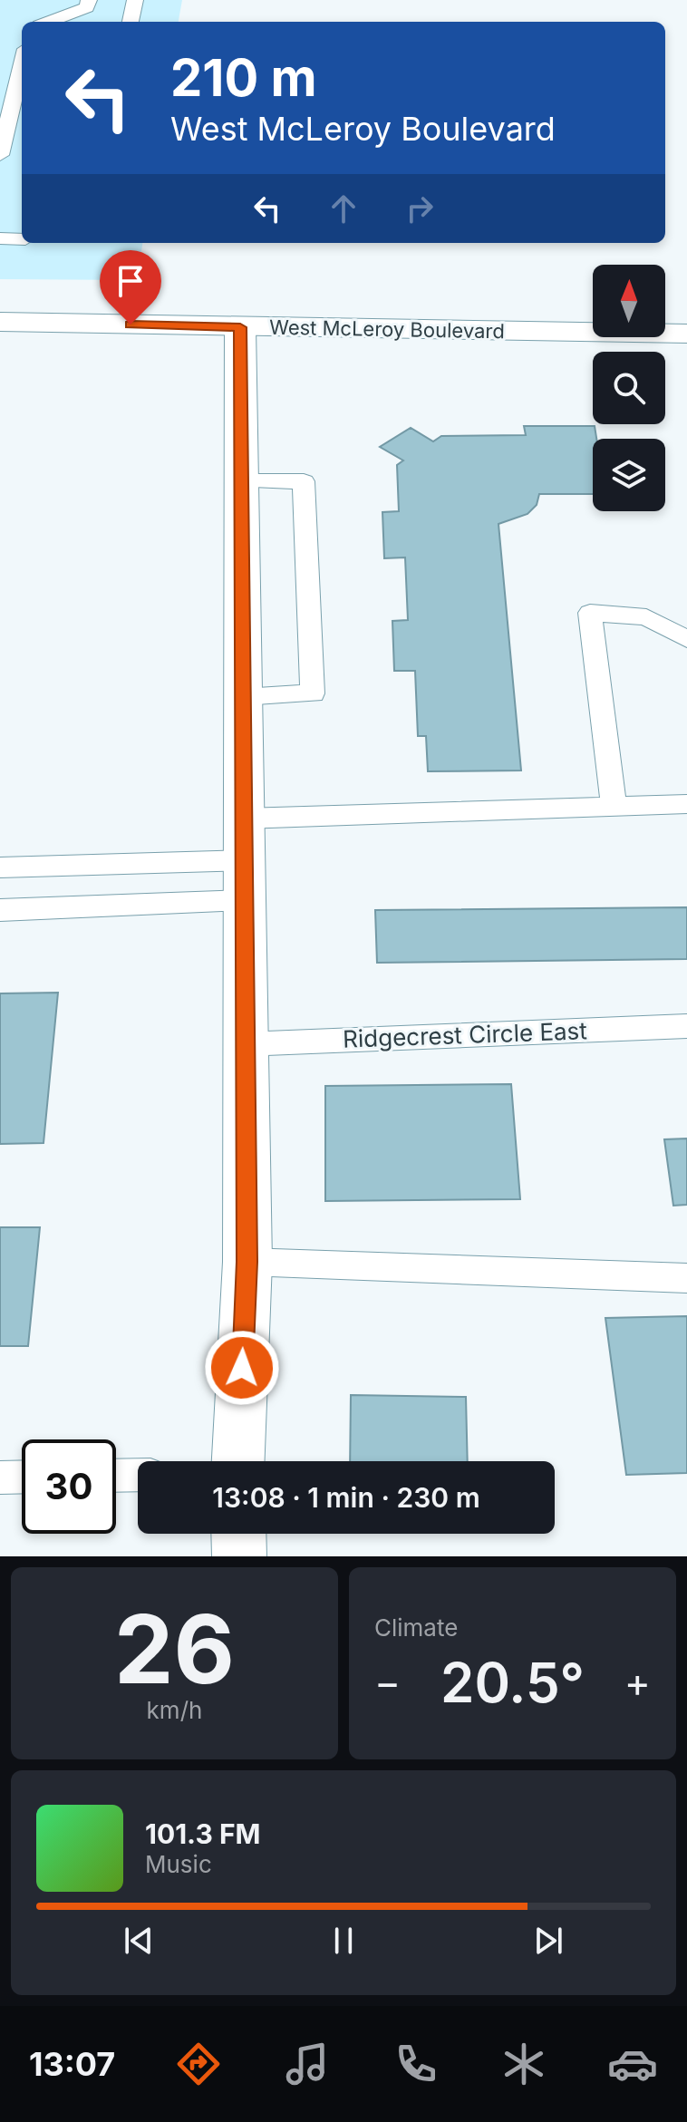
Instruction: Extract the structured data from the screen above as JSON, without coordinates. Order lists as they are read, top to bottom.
{
  "streets": {
    "street": ["West McLeroy Boulevard"],
    "lane": ["Ridgecrest Circle East"]
  },
  "north": "top",
  "page": {
    "turn": ["210 m", "West McLeroy Boulevard"],
    "limit": "30",
    "trip": "13:08 · 1 min · 230 m",
    "tile": [
      ["26", "km/h"],
      "Climate"
    ],
    "heat": ["−", "20.5°", "+"],
    "song": ["101.3 FM", "Music"],
    "tabs": "13:07"
  }
}
